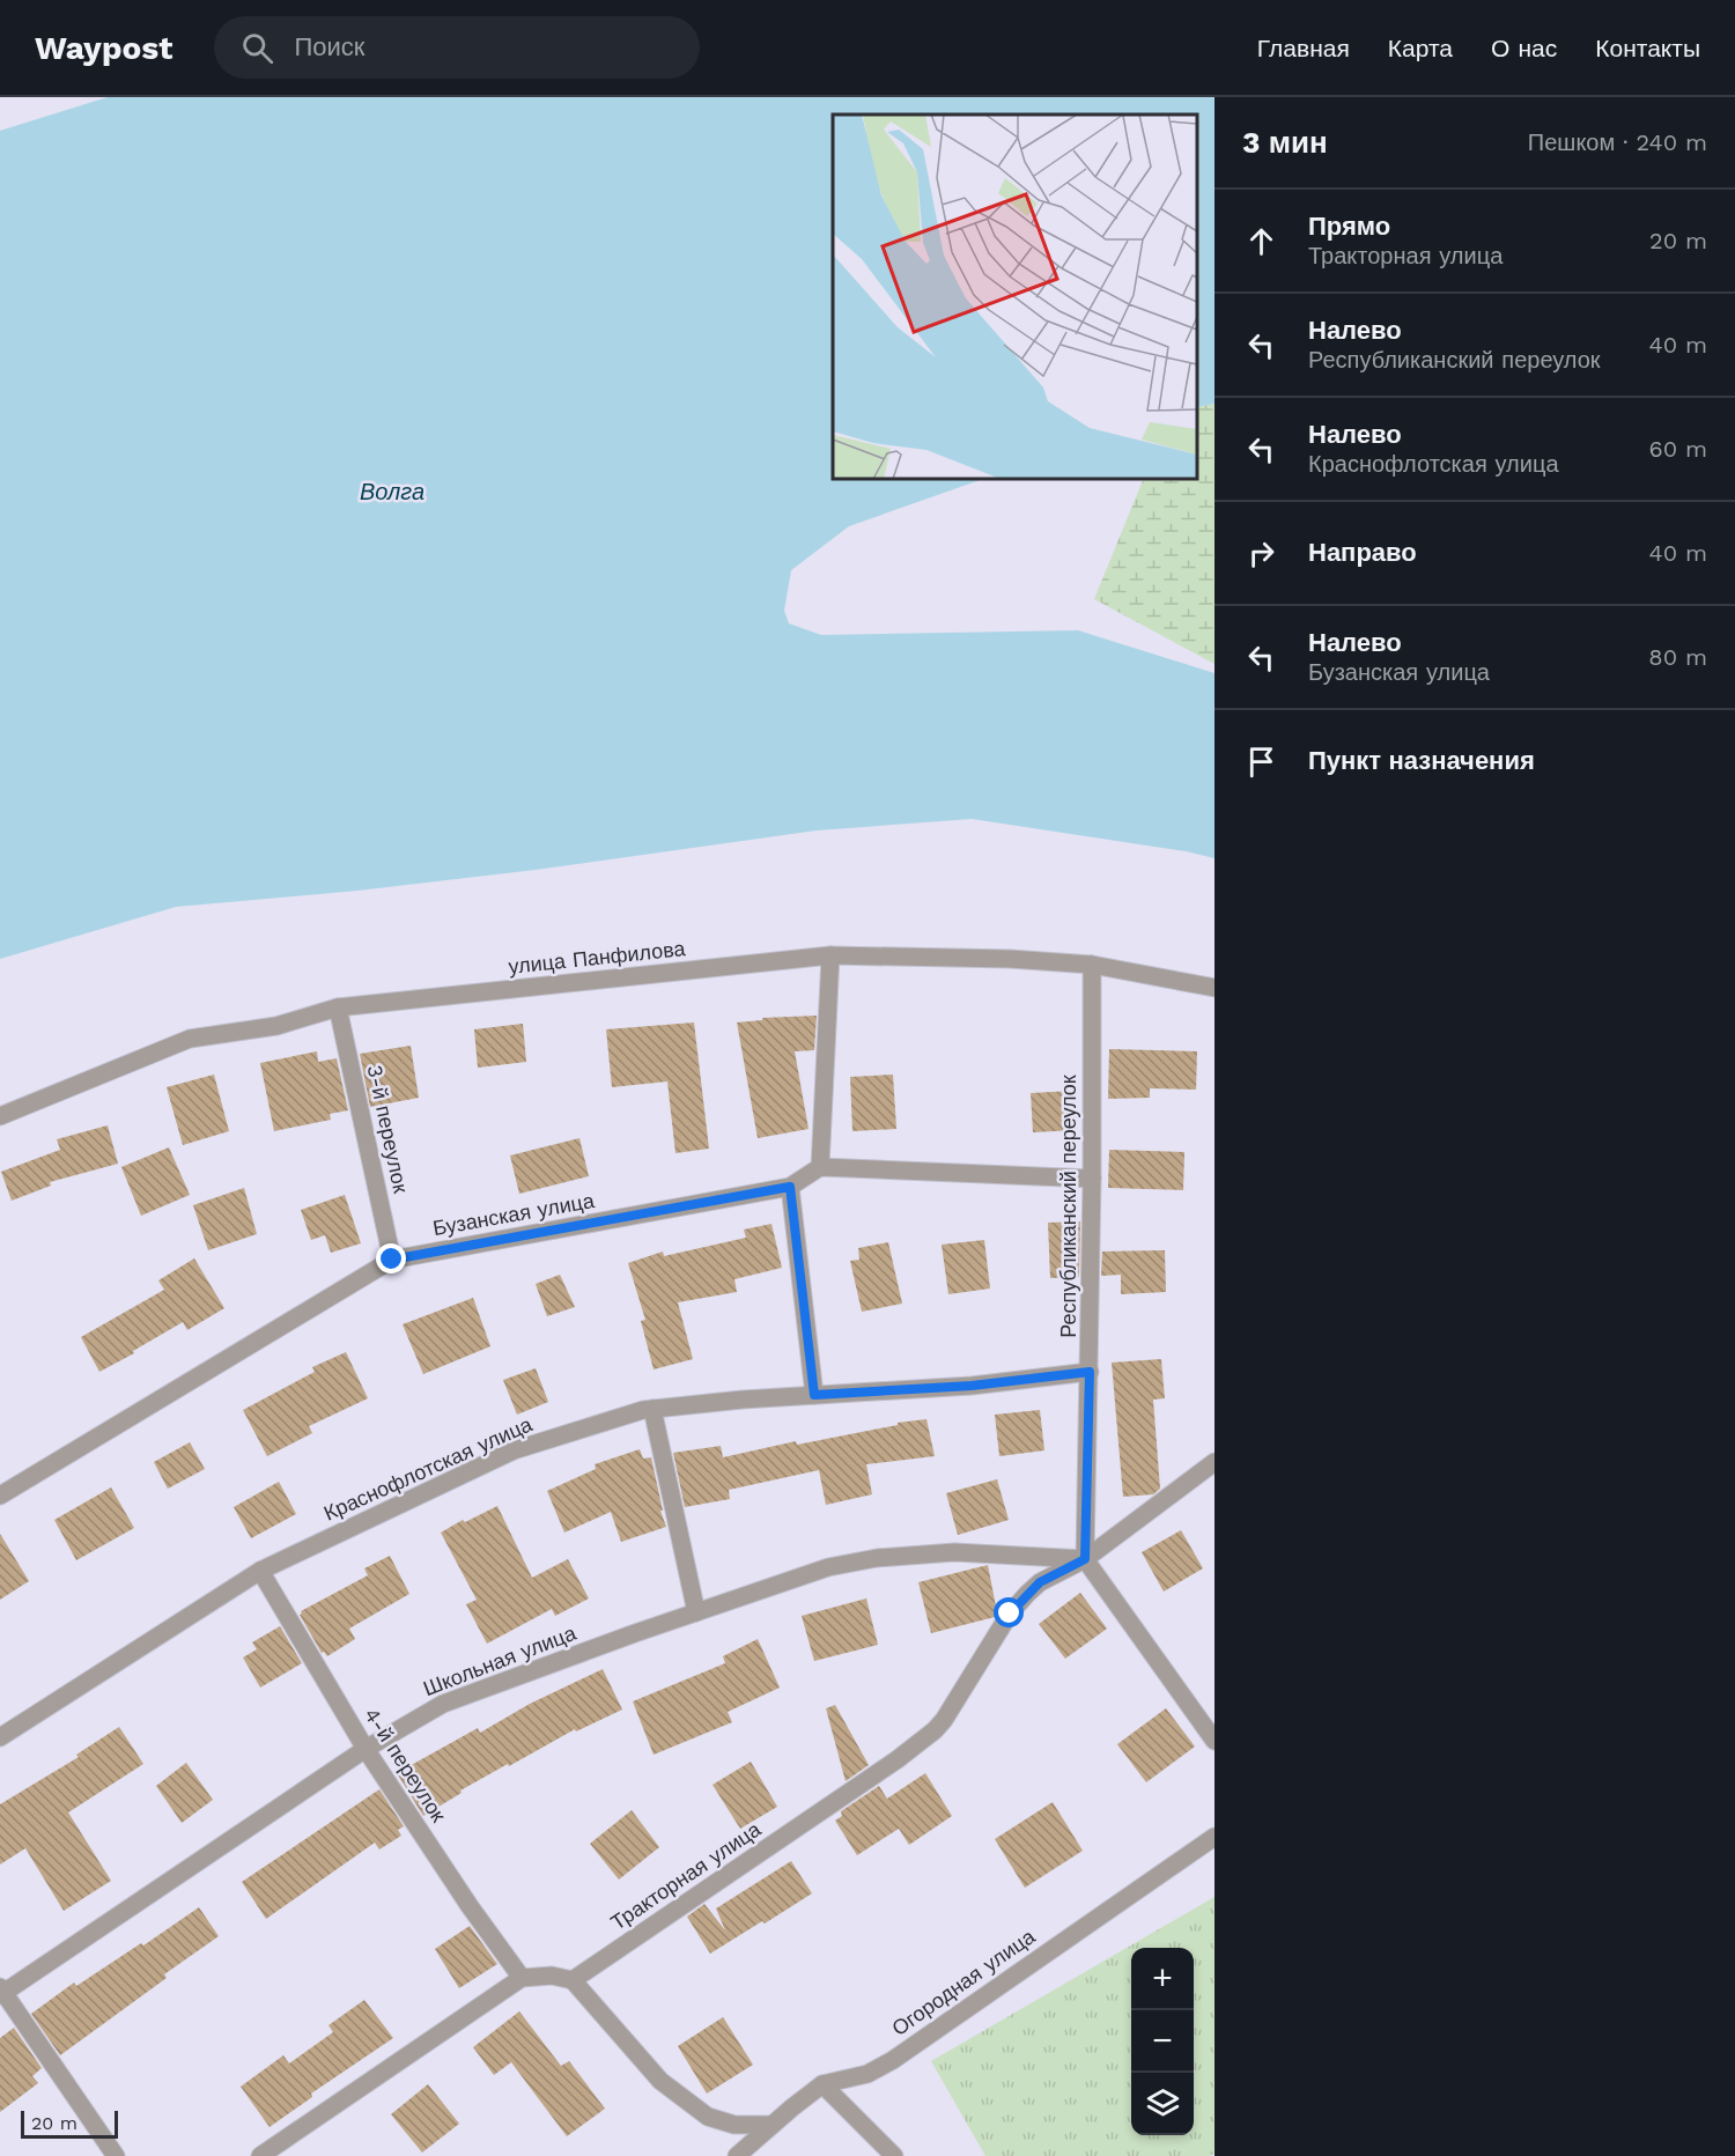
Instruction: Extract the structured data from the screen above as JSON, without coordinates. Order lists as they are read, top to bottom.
{
  "streets": {
    "street": [
      "улица Панфилова",
      "3-й переулок",
      "Республиканский переулок",
      "Бузанская улица",
      "Краснофлотская улица",
      "Школьная улица",
      "4-й переулок",
      "Тракторная улица",
      "Огородная улица"
    ]
  },
  "crossings": [
    ["улица Панфилова", "3-й переулок"],
    ["улица Панфилова", "Республиканский переулок"],
    ["3-й переулок", "Бузанская улица"],
    ["Республиканский переулок", "Краснофлотская улица"],
    ["Республиканский переулок", "Школьная улица"],
    ["Республиканский переулок", "Тракторная улица"],
    ["Краснофлотская улица", "4-й переулок"],
    ["Школьная улица", "4-й переулок"],
    ["Школьная улица", "Тракторная улица"]
  ],
  "water": ["Волга"],
  "scale_bar": "20 m",
  "page": {
    "header": "Waypost",
    "search": "Поиск",
    "nav": [
      "Главная",
      "Карта",
      "О нас",
      "Контакты"
    ],
    "heading": ["3 мин", "Пешком · 240 m"],
    "list": [
      ["Прямо", "Тракторная улица", "20 m"],
      ["Налево", "Республиканский переулок", "40 m"],
      ["Налево", "Краснофлотская улица", "60 m"],
      ["Направо", "40 m"],
      ["Налево", "Бузанская улица", "80 m"],
      "Пункт назначения"
    ],
    "map_buttons": ["+", "−"],
    "scale": "20 m"
  }
}
